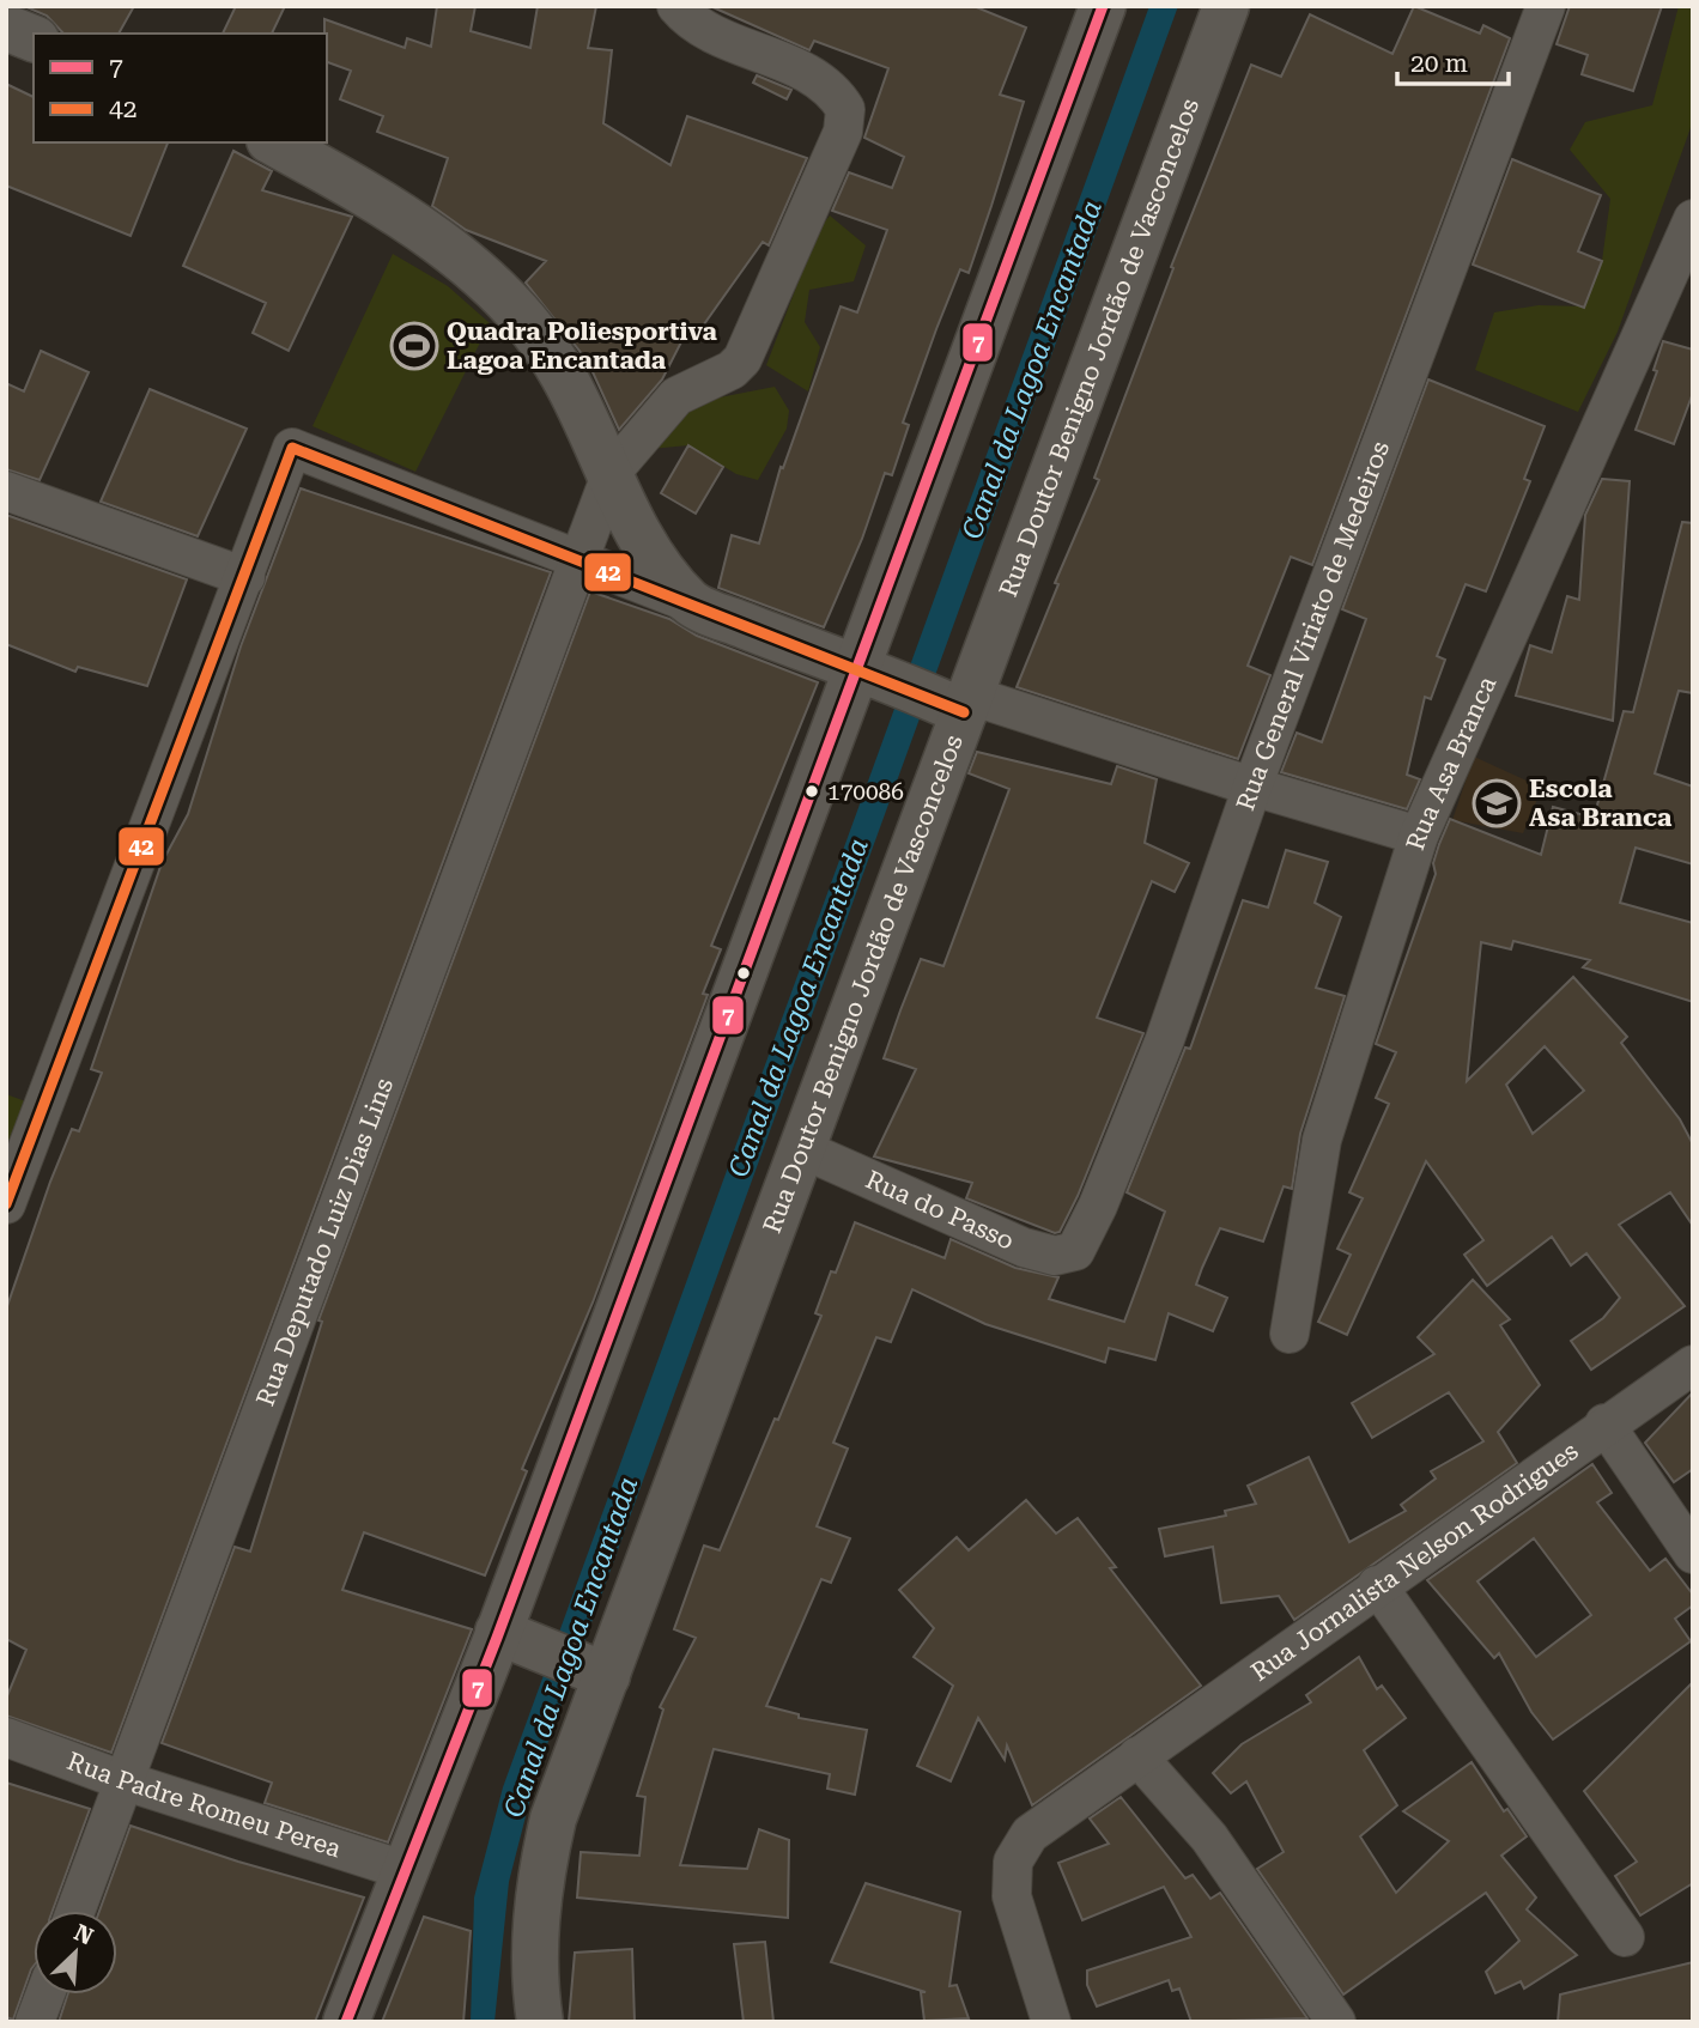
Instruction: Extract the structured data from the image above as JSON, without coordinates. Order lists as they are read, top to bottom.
{
  "streets": {
    "main road": ["Rua Doutor Benigno Jordão de Vasconcelos"],
    "street": [
      "Rua General Viriato de Medeiros",
      "Rua Asa Branca",
      "Rua do Passo",
      "Rua Deputado Luiz Dias Lins",
      "Rua Jornalista Nelson Rodrigues",
      "Rua Padre Romeu Perea"
    ]
  },
  "crossings": [
    ["Rua Doutor Benigno Jordão de Vasconcelos", "Rua do Passo"],
    ["Rua General Viriato de Medeiros", "Rua do Passo"],
    ["Rua Deputado Luiz Dias Lins", "Rua Padre Romeu Perea"]
  ],
  "water": ["Canal da Lagoa Encantada"],
  "places": {
    "sports": ["Quadra Poliesportiva Lagoa Encantada"],
    "other": ["170086"],
    "school or university": ["Escola Asa Branca"]
  },
  "lines": ["transit line 7", "transit line 42"],
  "legend": ["7", "42"],
  "scale_bar": "20 m",
  "north": "top right"
}
